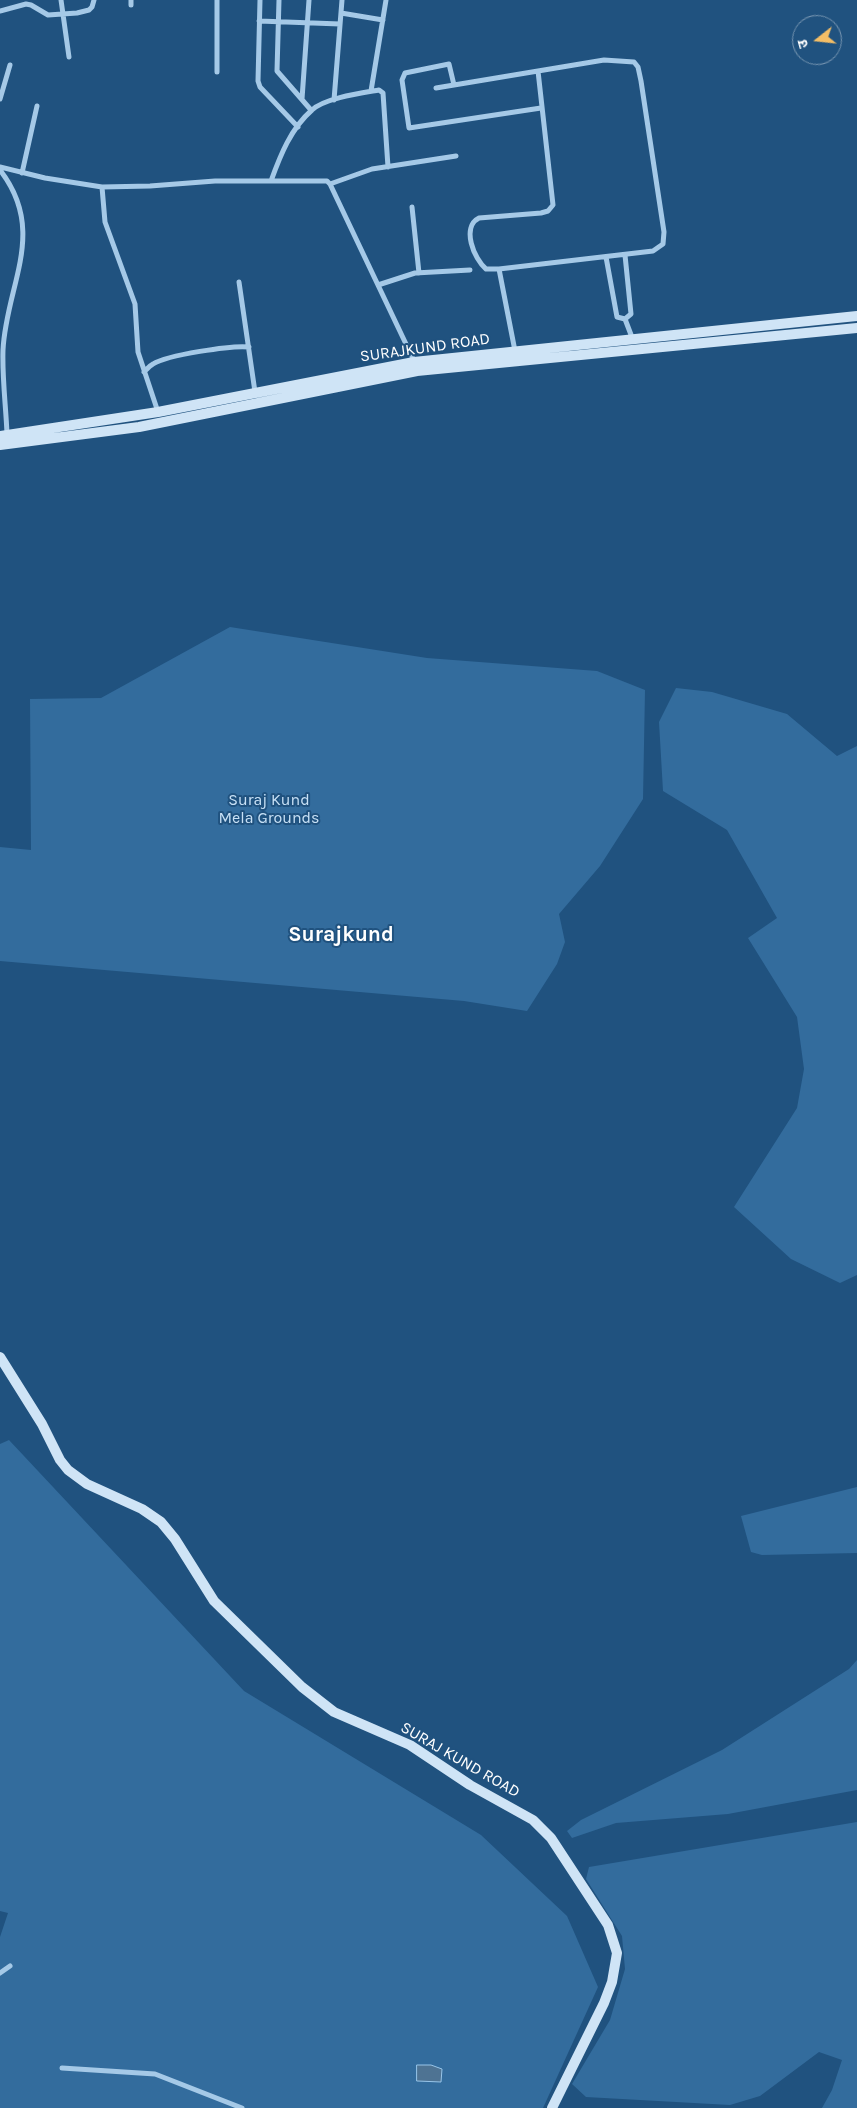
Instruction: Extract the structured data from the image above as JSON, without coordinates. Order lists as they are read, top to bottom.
{
  "streets": {
    "main road": ["SURAJKUND ROAD", "SURAJ KUND ROAD"]
  },
  "districts": ["Surajkund"],
  "parks": ["Suraj Kund Mela Grounds"],
  "north": "left"
}
